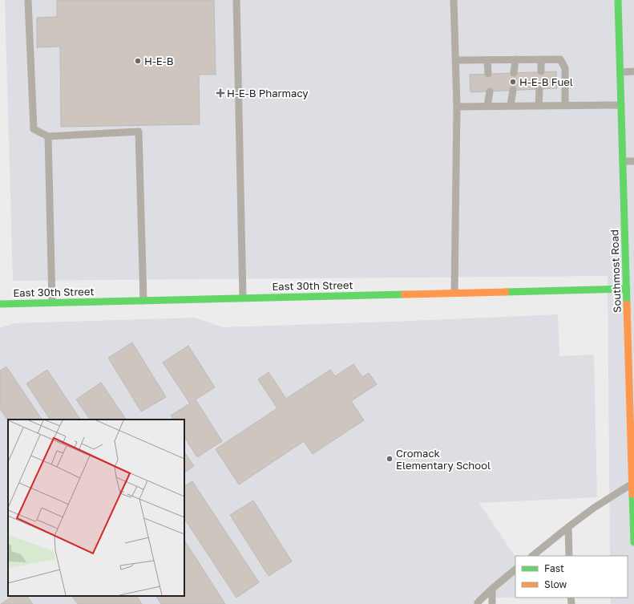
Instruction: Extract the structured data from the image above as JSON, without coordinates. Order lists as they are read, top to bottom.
{
  "streets": {
    "street": ["Southmost Road", "East 30th Street"]
  },
  "crossings": [
    ["Southmost Road", "East 30th Street"]
  ],
  "places": {
    "other": ["H-E-B", "H-E-B Fuel", "Cromack Elementary School"],
    "health": ["H-E-B Pharmacy"]
  },
  "legend": ["Fast", "Slow"]
}
